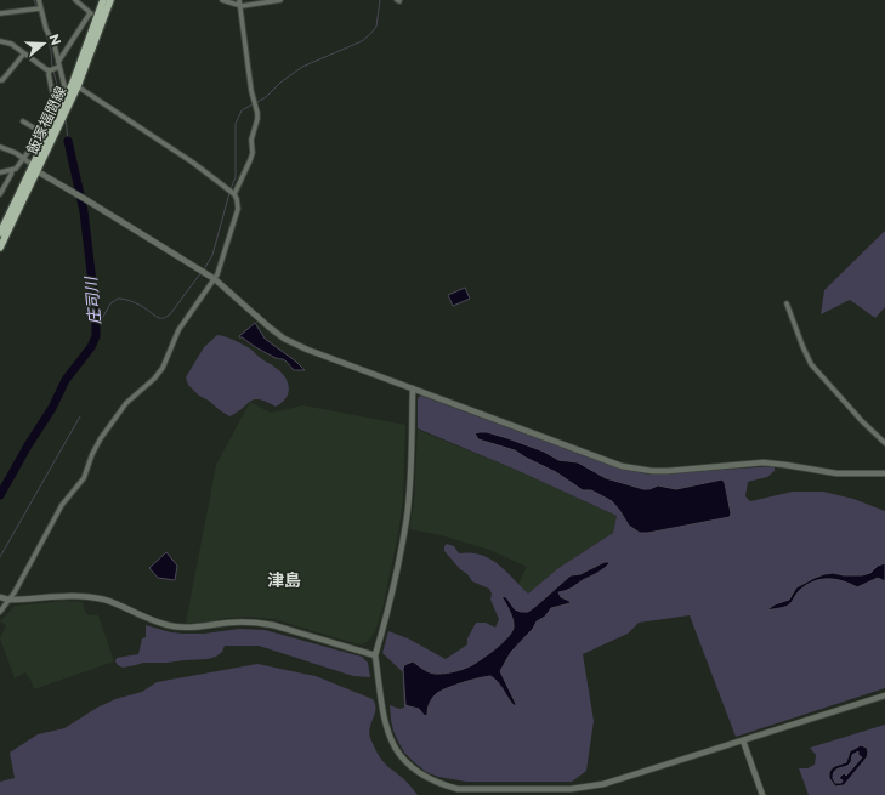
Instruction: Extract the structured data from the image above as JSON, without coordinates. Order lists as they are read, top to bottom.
{
  "streets": {
    "main road": ["飯塚福間線"]
  },
  "districts": ["津島"],
  "water": ["庄司川"],
  "north": "right"
}
